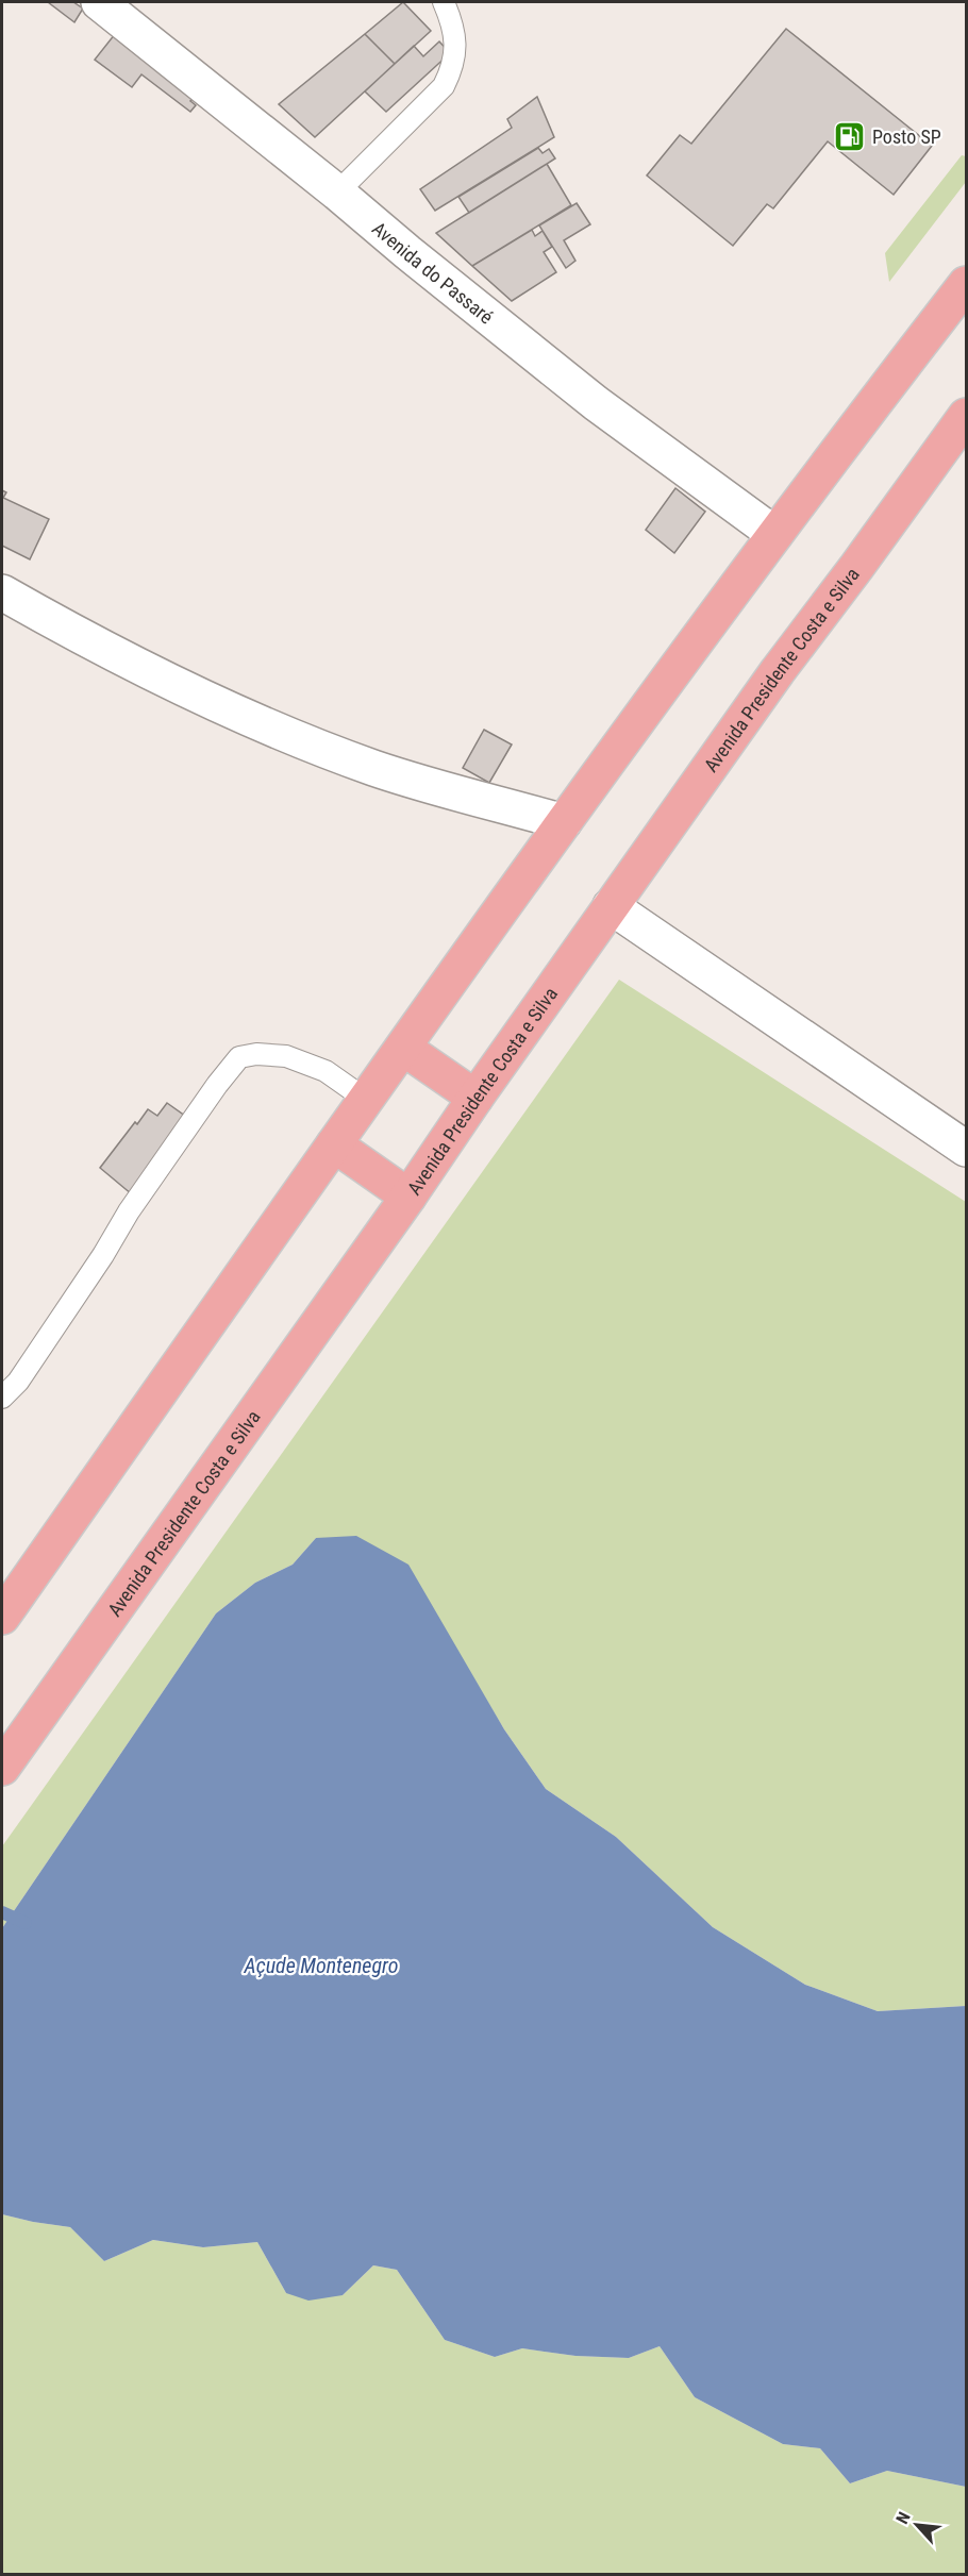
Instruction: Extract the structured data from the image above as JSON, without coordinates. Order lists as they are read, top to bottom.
{
  "streets": {
    "main road": ["Avenida Presidente Costa e Silva"],
    "street": ["Avenida do Passaré"]
  },
  "water": ["Açude Montenegro"],
  "places": {
    "fuel station": ["Posto SP"]
  },
  "north": "top left"
}
